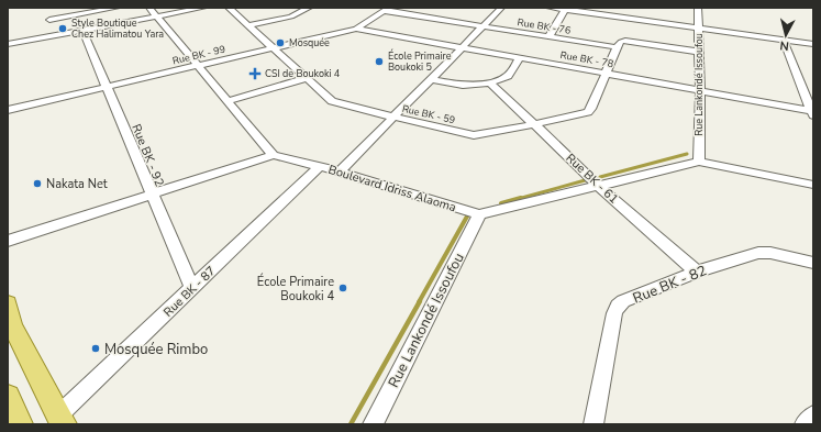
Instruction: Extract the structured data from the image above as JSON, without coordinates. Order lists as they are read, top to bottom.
{
  "streets": {
    "street": [
      "Rue BK - 76",
      "Rue BK - 99",
      "Rue BK - 78",
      "Rue Lankondé Issoufou",
      "Rue BK - 59",
      "Rue BK - 92",
      "Rue BK - 61",
      "Boulevard Idriss Alaoma",
      "Rue BK - 82",
      "Rue BK - 87"
    ]
  },
  "crossings": [
    ["Rue BK - 76", "Rue BK - 99"],
    ["Rue BK - 76", "Rue Lankondé Issoufou"],
    ["Rue BK - 76", "Rue BK - 59"],
    ["Rue BK - 99", "Rue BK - 78"],
    ["Rue BK - 99", "Rue BK - 59"],
    ["Rue BK - 99", "Rue BK - 92"],
    ["Rue BK - 78", "Rue Lankondé Issoufou"],
    ["Rue BK - 78", "Rue BK - 59"],
    ["Rue Lankondé Issoufou", "Boulevard Idriss Alaoma"],
    ["Rue BK - 59", "Rue BK - 61"],
    ["Rue BK - 92", "Rue BK - 87"],
    ["Rue BK - 61", "Rue BK - 82"],
    ["Boulevard Idriss Alaoma", "Rue BK - 87"]
  ],
  "places": {
    "other": [
      "Style Boutique Chez Halimatou Yara",
      "Mosquée",
      "École Primaire Boukoki 5",
      "Nakata Net",
      "École Primaire Boukoki 4",
      "Mosquée Rimbo"
    ],
    "health": ["CSI de Boukoki 4"]
  },
  "north": "bottom"
}
